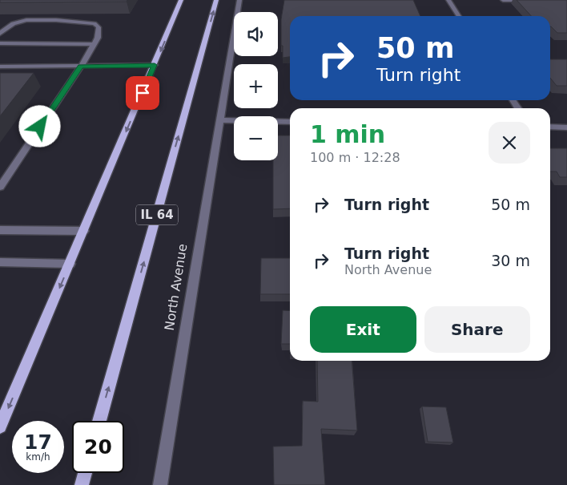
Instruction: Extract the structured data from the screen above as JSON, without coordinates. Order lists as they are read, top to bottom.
{
  "streets": {
    "main road": ["IL 64"],
    "street": ["North Avenue"]
  },
  "page": {
    "map_buttons": ["+", "−"],
    "turn": ["50 m", "Turn right"],
    "heading": ["1 min", "100 m · 12:28"],
    "list": [
      {
        "name": "Turn right",
        "value": "50 m"
      },
      {
        "name": "Turn right",
        "note": "North Avenue",
        "value": "30 m"
      }
    ],
    "buttons": ["Exit", "Share"],
    "speed": "17 km/h",
    "limit": "20"
  }
}
